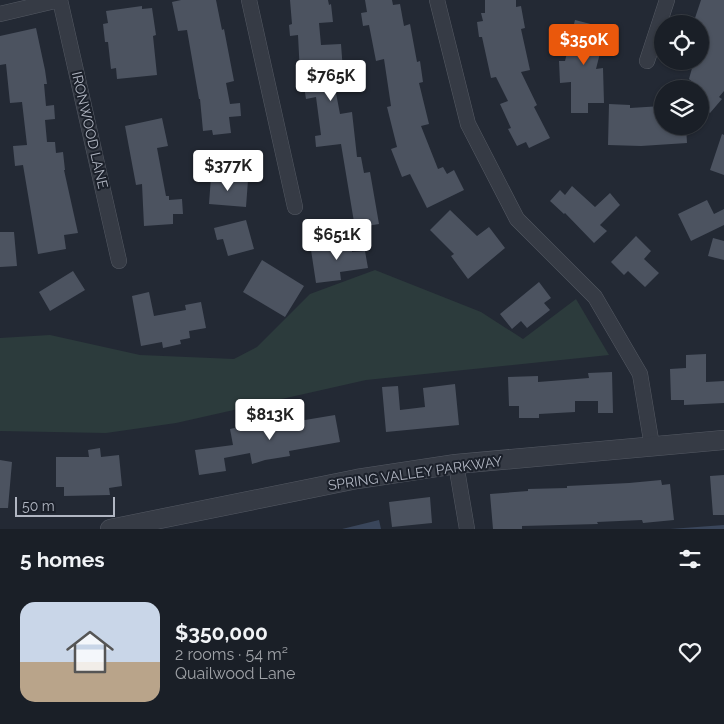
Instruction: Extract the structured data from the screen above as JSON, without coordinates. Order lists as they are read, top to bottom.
{
  "streets": {
    "street": ["IRONWOOD LANE", "SPRING VALLEY PARKWAY"]
  },
  "scale_bar": "50 m",
  "page": {
    "price": [
      "$350K",
      "$765K",
      "$377K",
      "$651K",
      "$813K"
    ],
    "scale": "50 m",
    "heading": "5 homes",
    "list": [
      {
        "name": "$350,000",
        "note": "2 rooms · 54 m² · Quailwood Lane"
      }
    ]
  }
}
